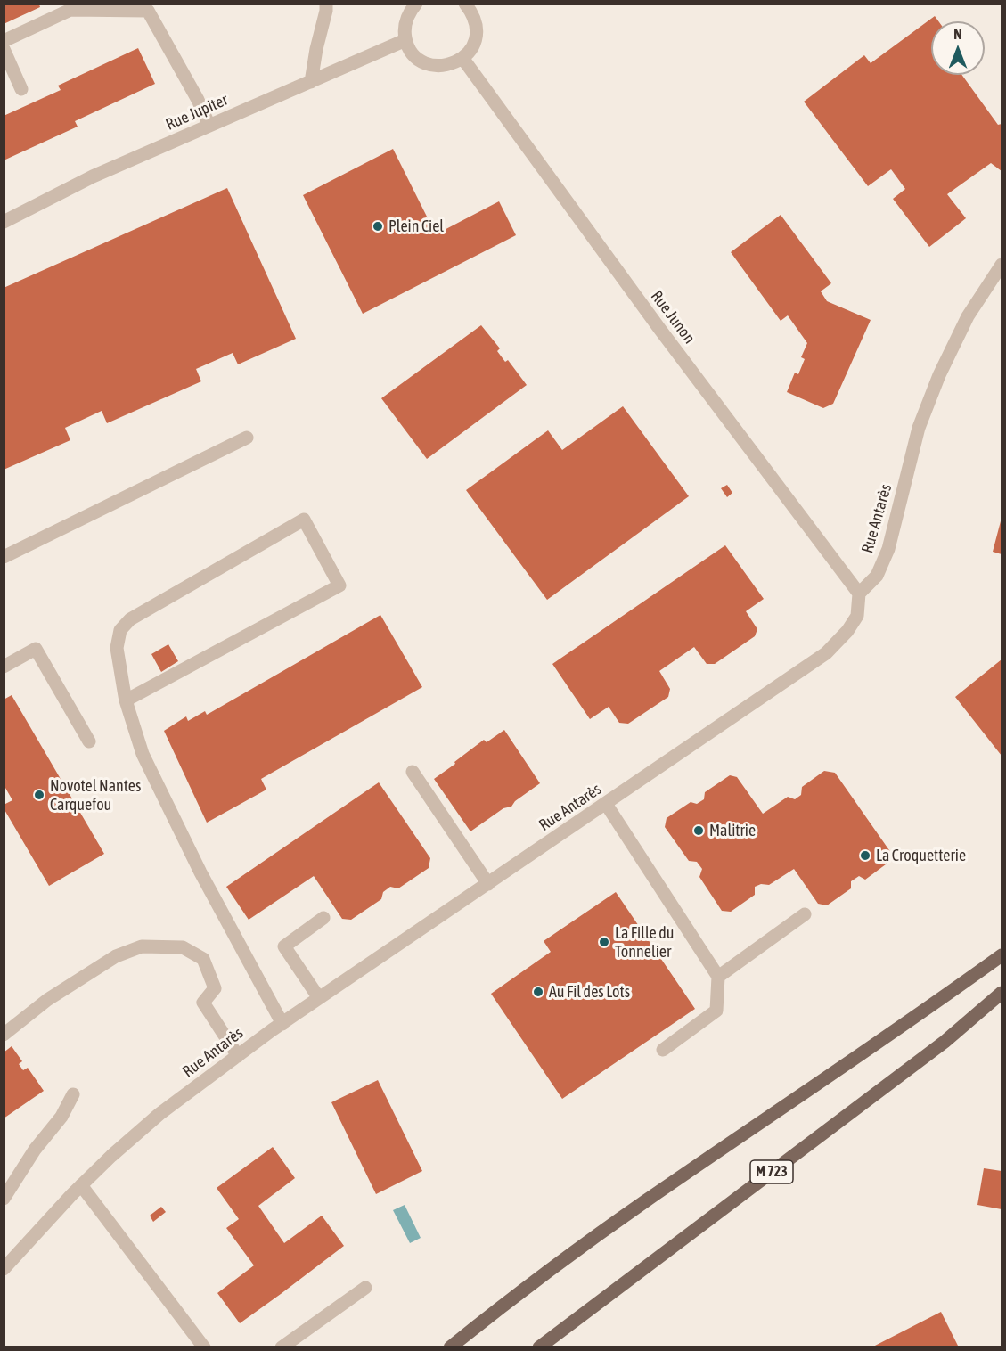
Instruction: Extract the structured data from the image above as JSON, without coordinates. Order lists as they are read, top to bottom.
{
  "streets": {
    "main road": ["M 723"],
    "street": ["Rue Jupiter", "Rue Junon", "Rue Antarès"]
  },
  "crossings": [
    ["Rue Junon", "Rue Antarès"]
  ],
  "places": [
    "Plein Ciel",
    "Novotel Nantes Carquefou",
    "Malitrie",
    "La Croquetterie",
    "La Fille du Tonnelier",
    "Au Fil des Lots"
  ],
  "north": "top"
}
